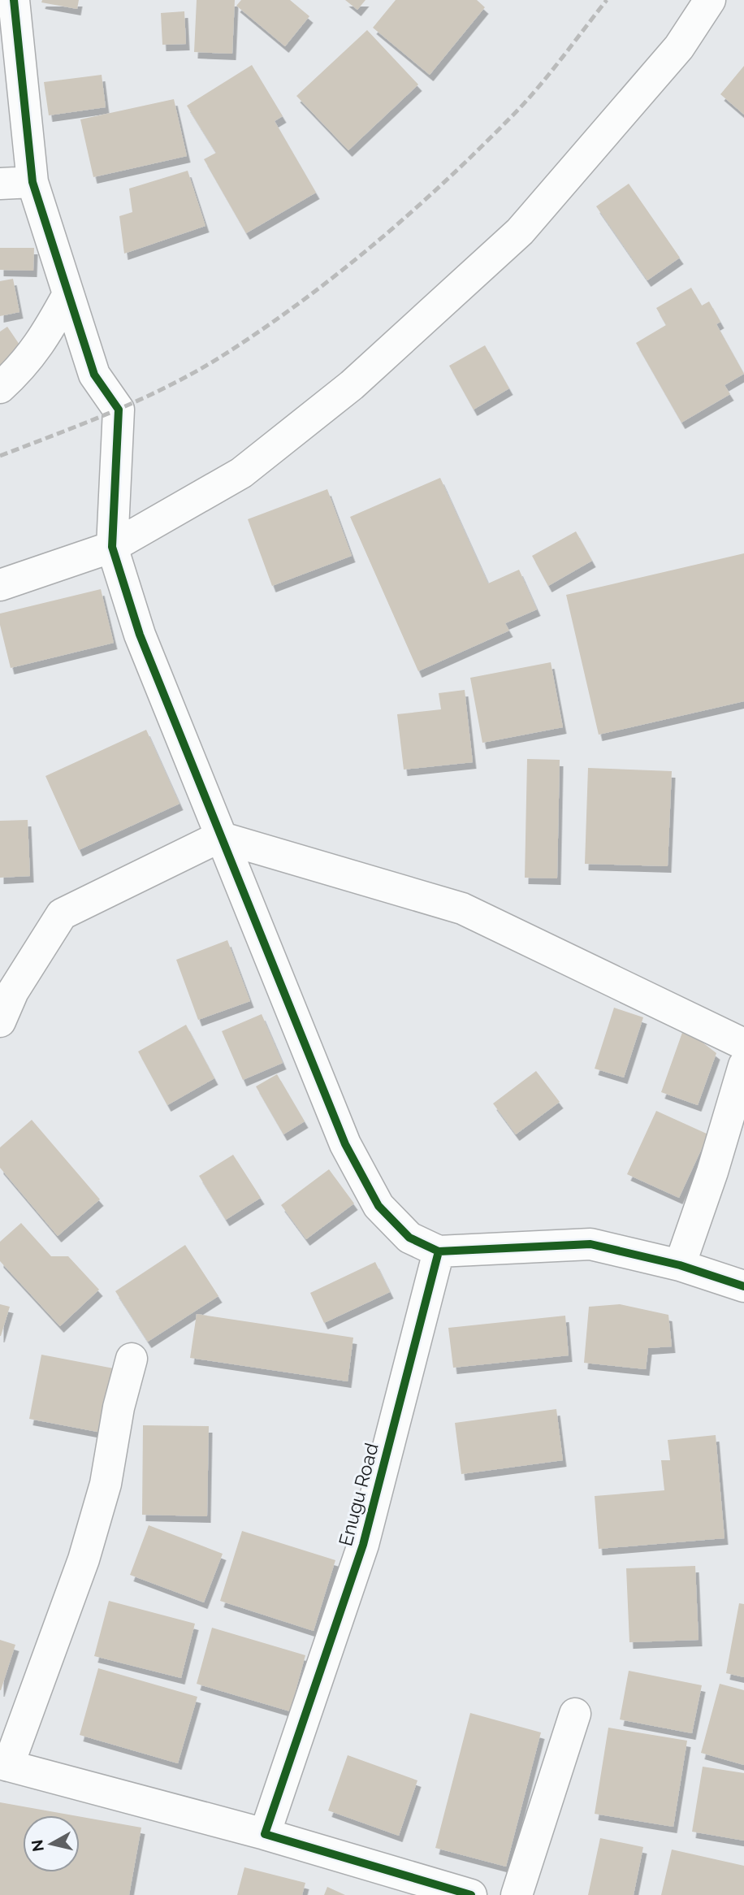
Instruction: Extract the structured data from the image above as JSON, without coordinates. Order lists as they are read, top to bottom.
{
  "streets": {
    "street": ["Enugu Road"]
  },
  "north": "left"
}
